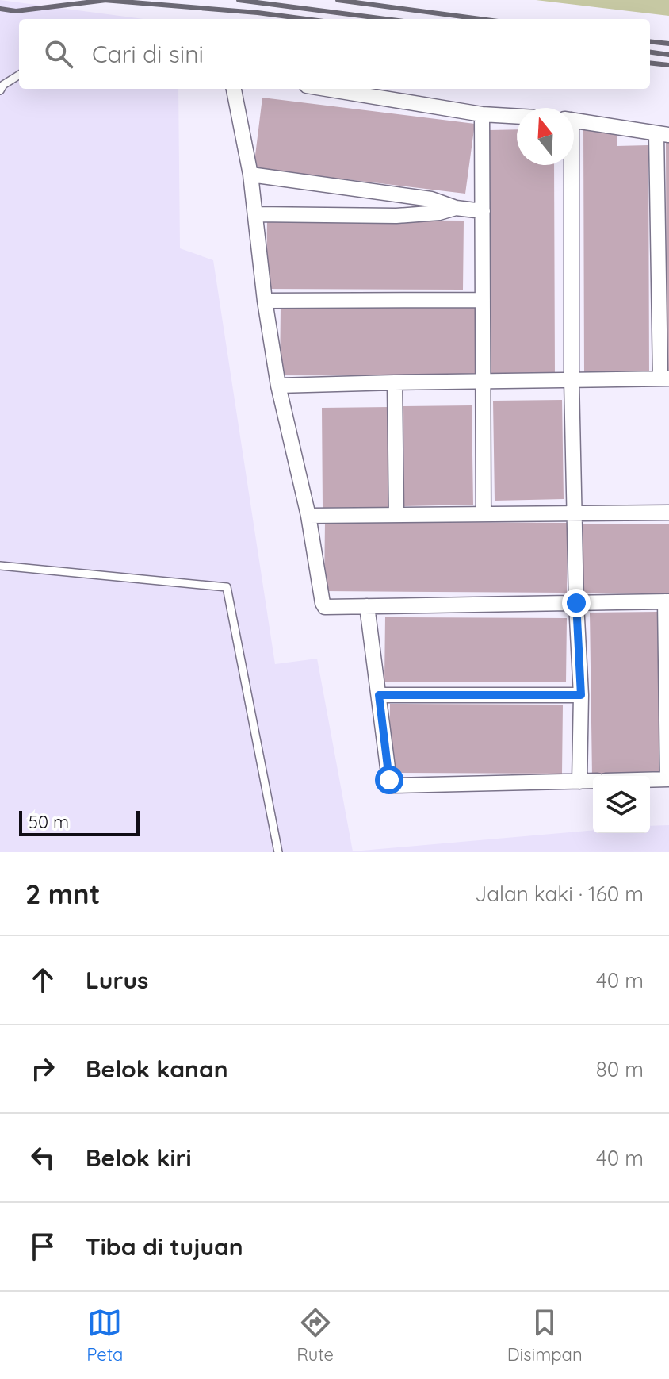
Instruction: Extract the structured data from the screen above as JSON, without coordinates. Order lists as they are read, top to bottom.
{
  "scale_bar": "50 m",
  "north": "top",
  "page": {
    "search": "Cari di sini",
    "scale": "50 m",
    "heading": ["2 mnt", "Jalan kaki · 160 m"],
    "list": [
      ["Lurus", "40 m"],
      ["Belok kanan", "80 m"],
      ["Belok kiri", "40 m"],
      "Tiba di tujuan"
    ],
    "nav": ["Peta", "Rute", "Disimpan"]
  }
}
